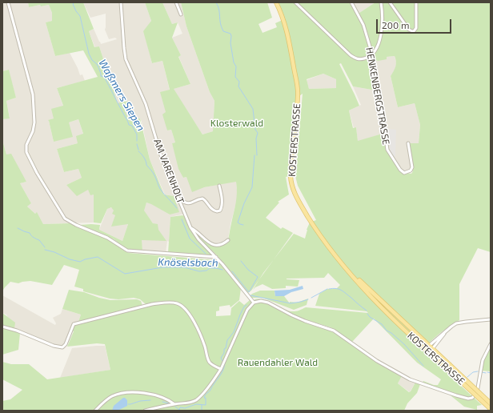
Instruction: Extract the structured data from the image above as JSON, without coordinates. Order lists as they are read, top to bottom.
{
  "streets": {
    "main road": ["KOSTERSTRASSE"],
    "street": ["HENKENBERGSTRASSE", "AM VARENHOLT"]
  },
  "water": ["Waßmers Siepen", "Knöselsbach"],
  "parks": ["Klosterwald", "Rauendahler Wald"],
  "scale_bar": "200 m"
}
